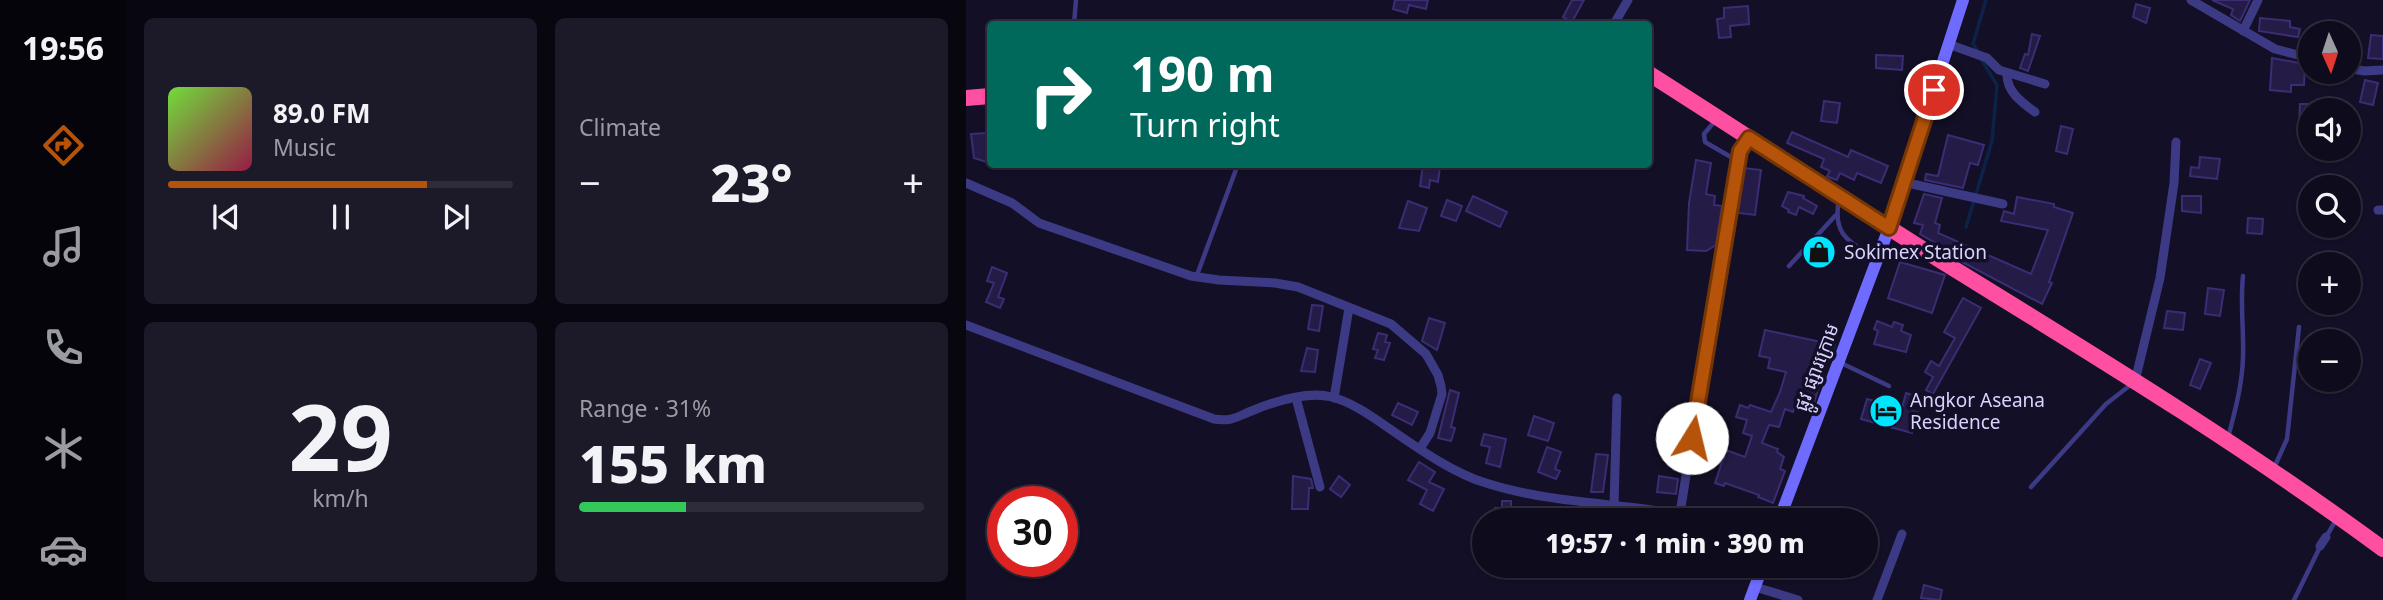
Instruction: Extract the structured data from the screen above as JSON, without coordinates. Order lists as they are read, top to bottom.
{
  "streets": {
    "main road": ["ផ្លូវ ផ្សារក្រោម"]
  },
  "places": {
    "shop": ["Sokimex Station"],
    "hotel": ["Angkor Aseana Residence"]
  },
  "north": "bottom",
  "page": {
    "tabs": "19:56",
    "tile": [
      "Climate",
      ["29", "km/h"],
      ["Range · 31%", "155 km"]
    ],
    "map_buttons": ["+", "−"],
    "turn": ["190 m", "Turn right"],
    "song": ["89.0 FM", "Music"],
    "heat": ["−", "23°", "+"],
    "limit": "30",
    "trip": "19:57 · 1 min · 390 m"
  }
}
